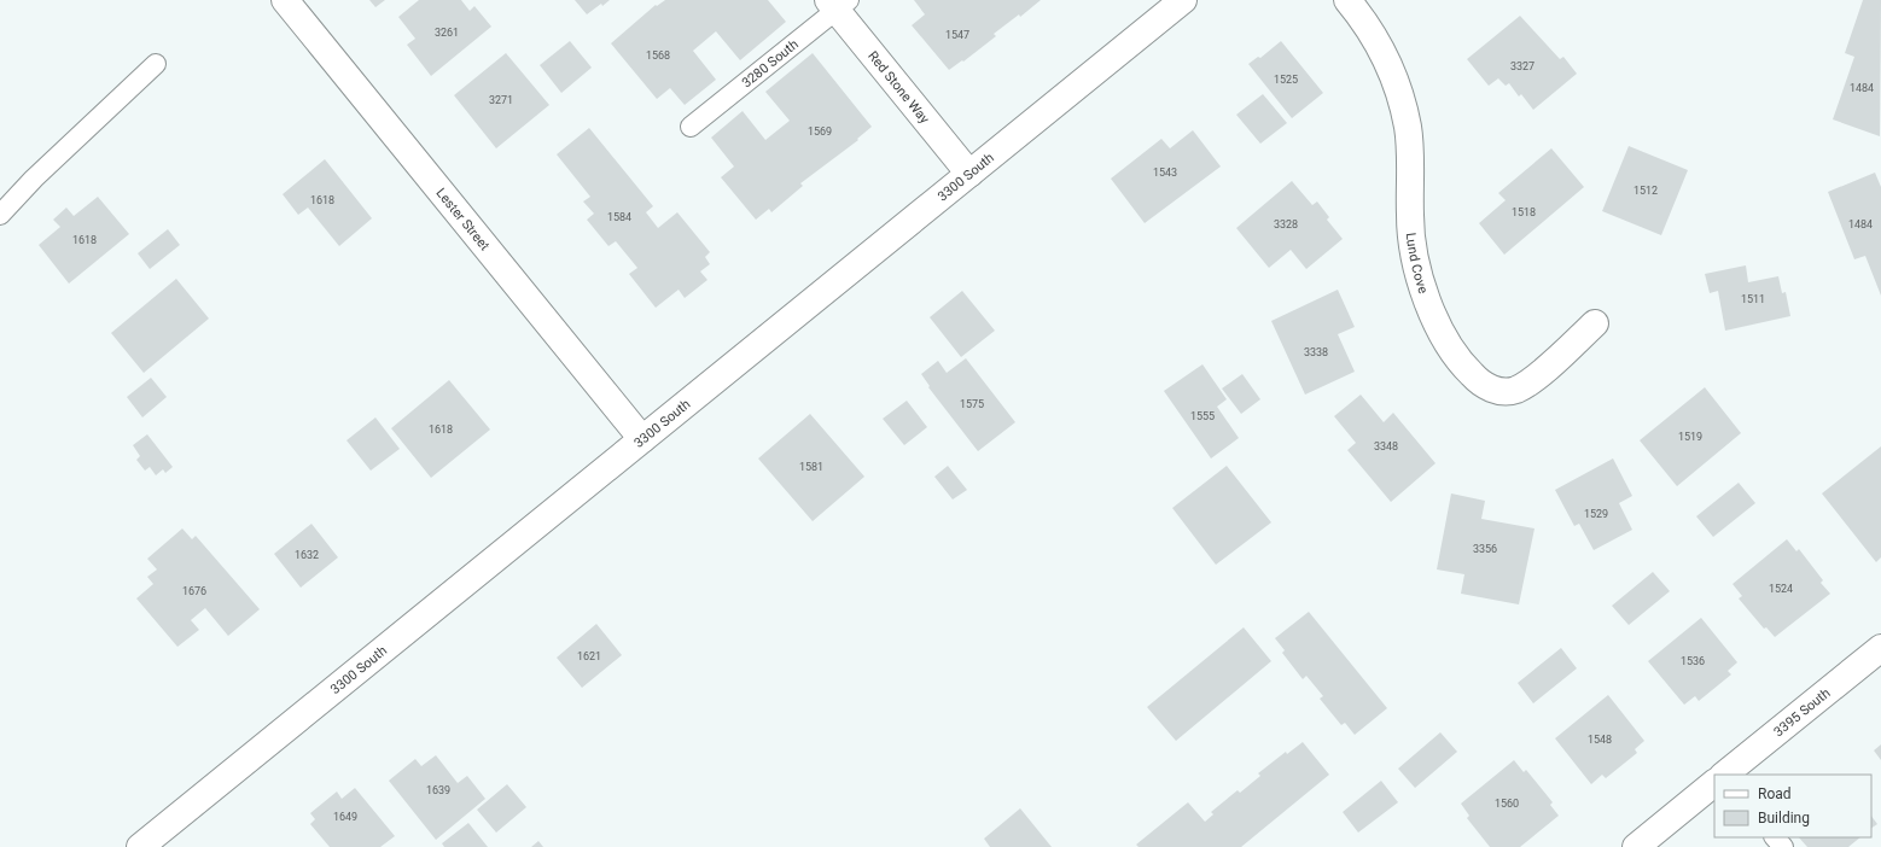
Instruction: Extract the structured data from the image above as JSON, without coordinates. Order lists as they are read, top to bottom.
{
  "streets": {
    "street": [
      "Red Stone Way",
      "3300 South",
      "Lester Street",
      "Lund Cove",
      "3395 South"
    ],
    "lane": ["3280 South"]
  },
  "crossings": [
    ["3280 South", "Red Stone Way"],
    ["Red Stone Way", "3300 South"],
    ["3300 South", "Lester Street"]
  ],
  "house_numbers": [
    "3261",
    "1547",
    "1568",
    "3327",
    "1525",
    "1484",
    "3271",
    "1569",
    "1543",
    "1512",
    "1618",
    "1518",
    "1584",
    "3328",
    "1484",
    "1618",
    "1511",
    "3338",
    "1575",
    "1555",
    "1618",
    "1519",
    "3348",
    "1581",
    "1529",
    "3356",
    "1632",
    "1524",
    "1676",
    "1621",
    "1536",
    "1548",
    "1639",
    "1560",
    "1649"
  ],
  "legend": ["Road", "Building"]
}
